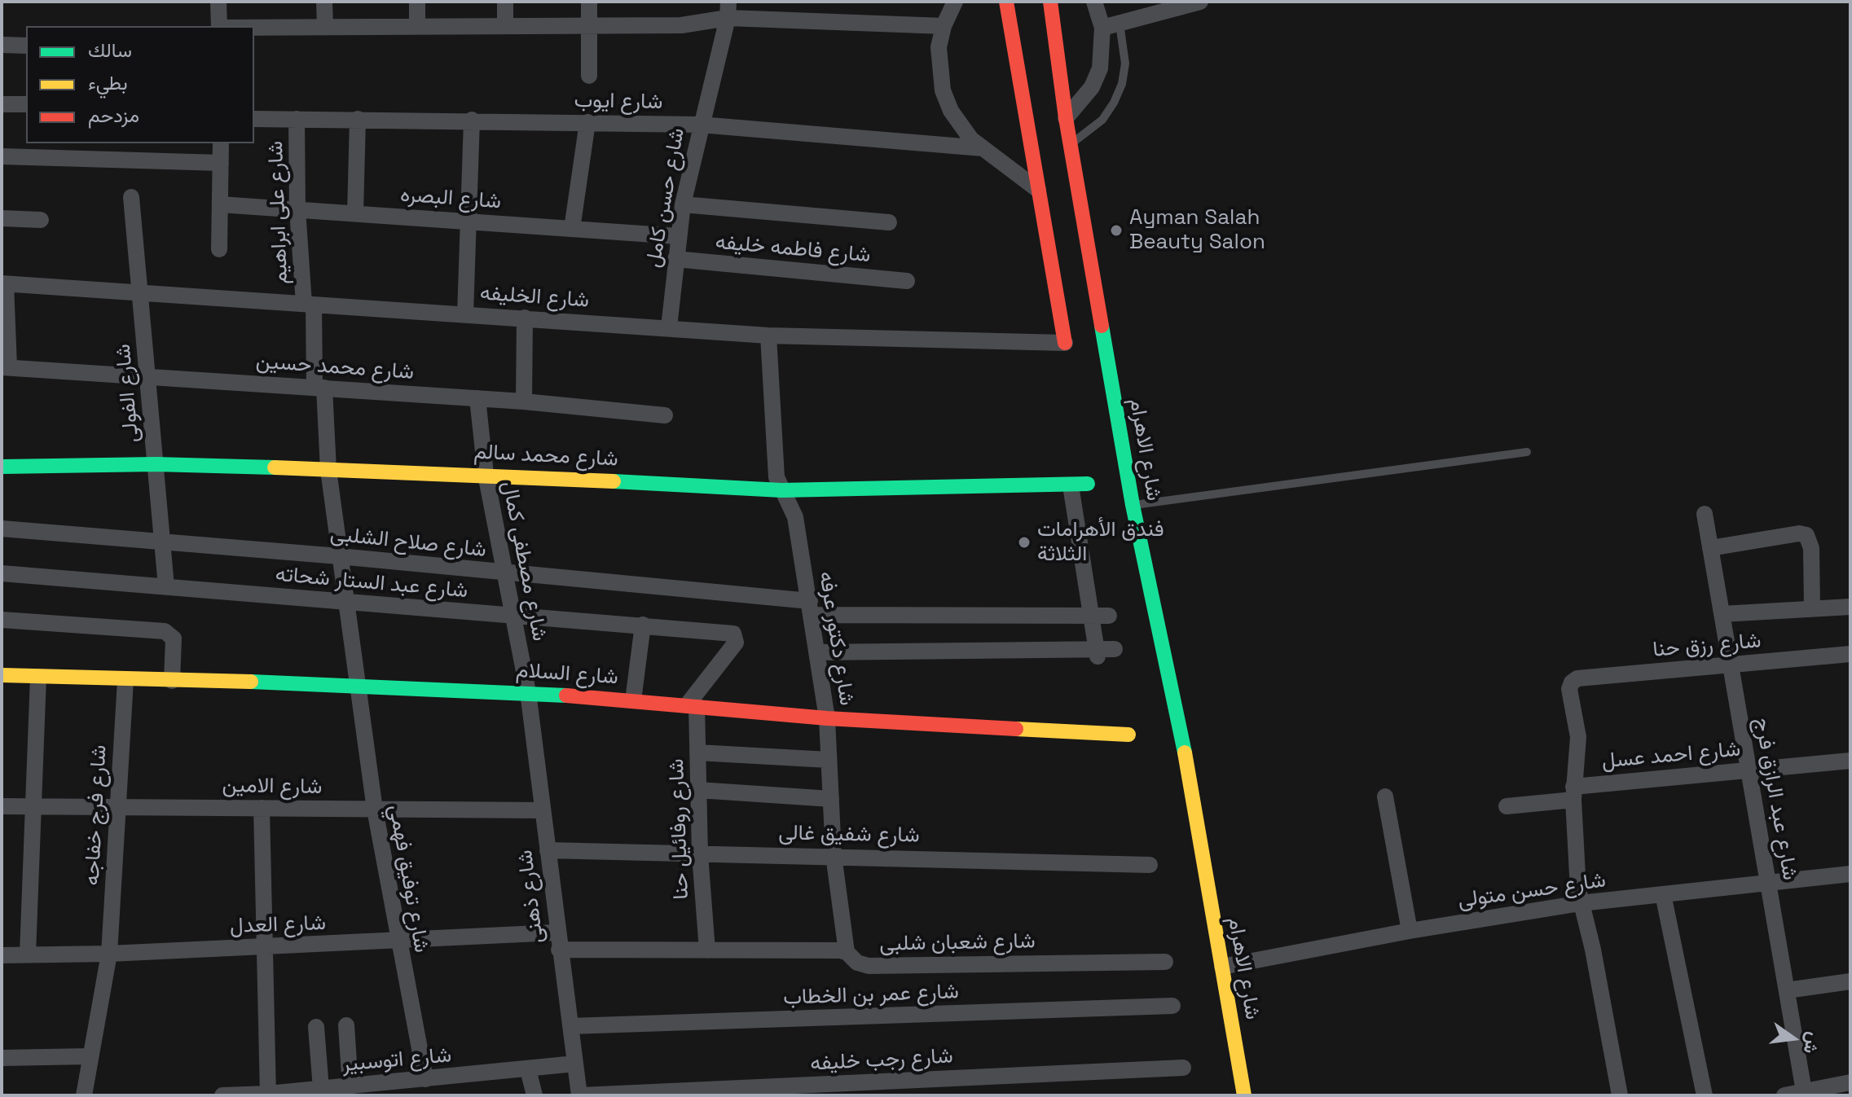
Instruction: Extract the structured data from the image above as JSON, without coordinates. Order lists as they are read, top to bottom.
{
  "streets": {
    "street": [
      "شارع ايوب",
      "شارع حسن كامل",
      "شارع البصره",
      "شارع على ابراهيم",
      "شارع فاطمه خليفه",
      "شارع الخليفه",
      "شارع محمد حسين",
      "شارع الفولى",
      "شارع الاهرام",
      "شارع محمد سالم",
      "شارع صلاح الشلبى",
      "شارع مصطفى كمال",
      "شارع عبد الستار شحاته",
      "شارع دكتور عرفه",
      "شارع رزق حنا",
      "شارع السلام",
      "شارع احمد عسل",
      "شارع الامين",
      "شارع عبد الرازق فرج",
      "شارع فرج خفاجه",
      "شارع روفائيل حنا",
      "شارع شفيق غالى",
      "شارع توفيق فهمي",
      "شارع حسن متولى",
      "شارع ذهنى",
      "شارع العدل",
      "شارع شعبان شلبى",
      "شارع عمر بن الخطاب",
      "شارع اتوسبير",
      "شارع رجب خليفه"
    ]
  },
  "crossings": [
    ["شارع ايوب", "شارع حسن كامل"],
    ["شارع ايوب", "شارع على ابراهيم"],
    ["شارع حسن كامل", "شارع البصره"],
    ["شارع حسن كامل", "شارع فاطمه خليفه"],
    ["شارع حسن كامل", "شارع الخليفه"],
    ["شارع البصره", "شارع على ابراهيم"],
    ["شارع على ابراهيم", "شارع الخليفه"],
    ["شارع على ابراهيم", "شارع محمد حسين"],
    ["شارع على ابراهيم", "شارع محمد سالم"],
    ["شارع على ابراهيم", "شارع توفيق فهمي"],
    ["شارع الخليفه", "شارع الفولى"],
    ["شارع الخليفه", "شارع دكتور عرفه"],
    ["شارع محمد حسين", "شارع الفولى"],
    ["شارع محمد حسين", "شارع مصطفى كمال"],
    ["شارع الفولى", "شارع محمد سالم"],
    ["شارع الفولى", "شارع صلاح الشلبى"],
    ["شارع الفولى", "شارع عبد الستار شحاته"],
    ["شارع الاهرام", "شارع حسن متولى"],
    ["شارع محمد سالم", "شارع مصطفى كمال"],
    ["شارع محمد سالم", "شارع دكتور عرفه"],
    ["شارع محمد سالم", "شارع توفيق فهمي"],
    ["شارع صلاح الشلبى", "شارع مصطفى كمال"],
    ["شارع صلاح الشلبى", "شارع دكتور عرفه"],
    ["شارع صلاح الشلبى", "شارع توفيق فهمي"],
    ["شارع مصطفى كمال", "شارع عبد الستار شحاته"],
    ["شارع مصطفى كمال", "شارع السلام"],
    ["شارع مصطفى كمال", "شارع ذهنى"],
    ["شارع عبد الستار شحاته", "شارع السلام"],
    ["شارع عبد الستار شحاته", "شارع روفائيل حنا"],
    ["شارع عبد الستار شحاته", "شارع توفيق فهمي"],
    ["شارع دكتور عرفه", "شارع السلام"],
    ["شارع دكتور عرفه", "شارع شفيق غالى"],
    ["شارع دكتور عرفه", "شارع شعبان شلبى"],
    ["شارع رزق حنا", "شارع احمد عسل"],
    ["شارع رزق حنا", "شارع عبد الرازق فرج"],
    ["شارع السلام", "شارع فرج خفاجه"],
    ["شارع السلام", "شارع روفائيل حنا"],
    ["شارع السلام", "شارع توفيق فهمي"],
    ["شارع السلام", "شارع ذهنى"],
    ["شارع احمد عسل", "شارع عبد الرازق فرج"],
    ["شارع الامين", "شارع فرج خفاجه"],
    ["شارع الامين", "شارع توفيق فهمي"],
    ["شارع الامين", "شارع ذهنى"],
    ["شارع عبد الرازق فرج", "شارع حسن متولى"],
    ["شارع فرج خفاجه", "شارع العدل"],
    ["شارع روفائيل حنا", "شارع شفيق غالى"],
    ["شارع روفائيل حنا", "شارع شعبان شلبى"],
    ["شارع شفيق غالى", "شارع ذهنى"],
    ["شارع توفيق فهمي", "شارع العدل"],
    ["شارع توفيق فهمي", "شارع اتوسبير"],
    ["شارع ذهنى", "شارع العدل"],
    ["شارع ذهنى", "شارع شعبان شلبى"],
    ["شارع ذهنى", "شارع عمر بن الخطاب"],
    ["شارع ذهنى", "شارع اتوسبير"],
    ["شارع ذهنى", "شارع رجب خليفه"]
  ],
  "places": ["Ayman Salah Beauty Salon", "فندق الأهرامات الثلاثة"],
  "legend": ["سالك", "بطيء", "مزدحم"],
  "north": "right"
}
